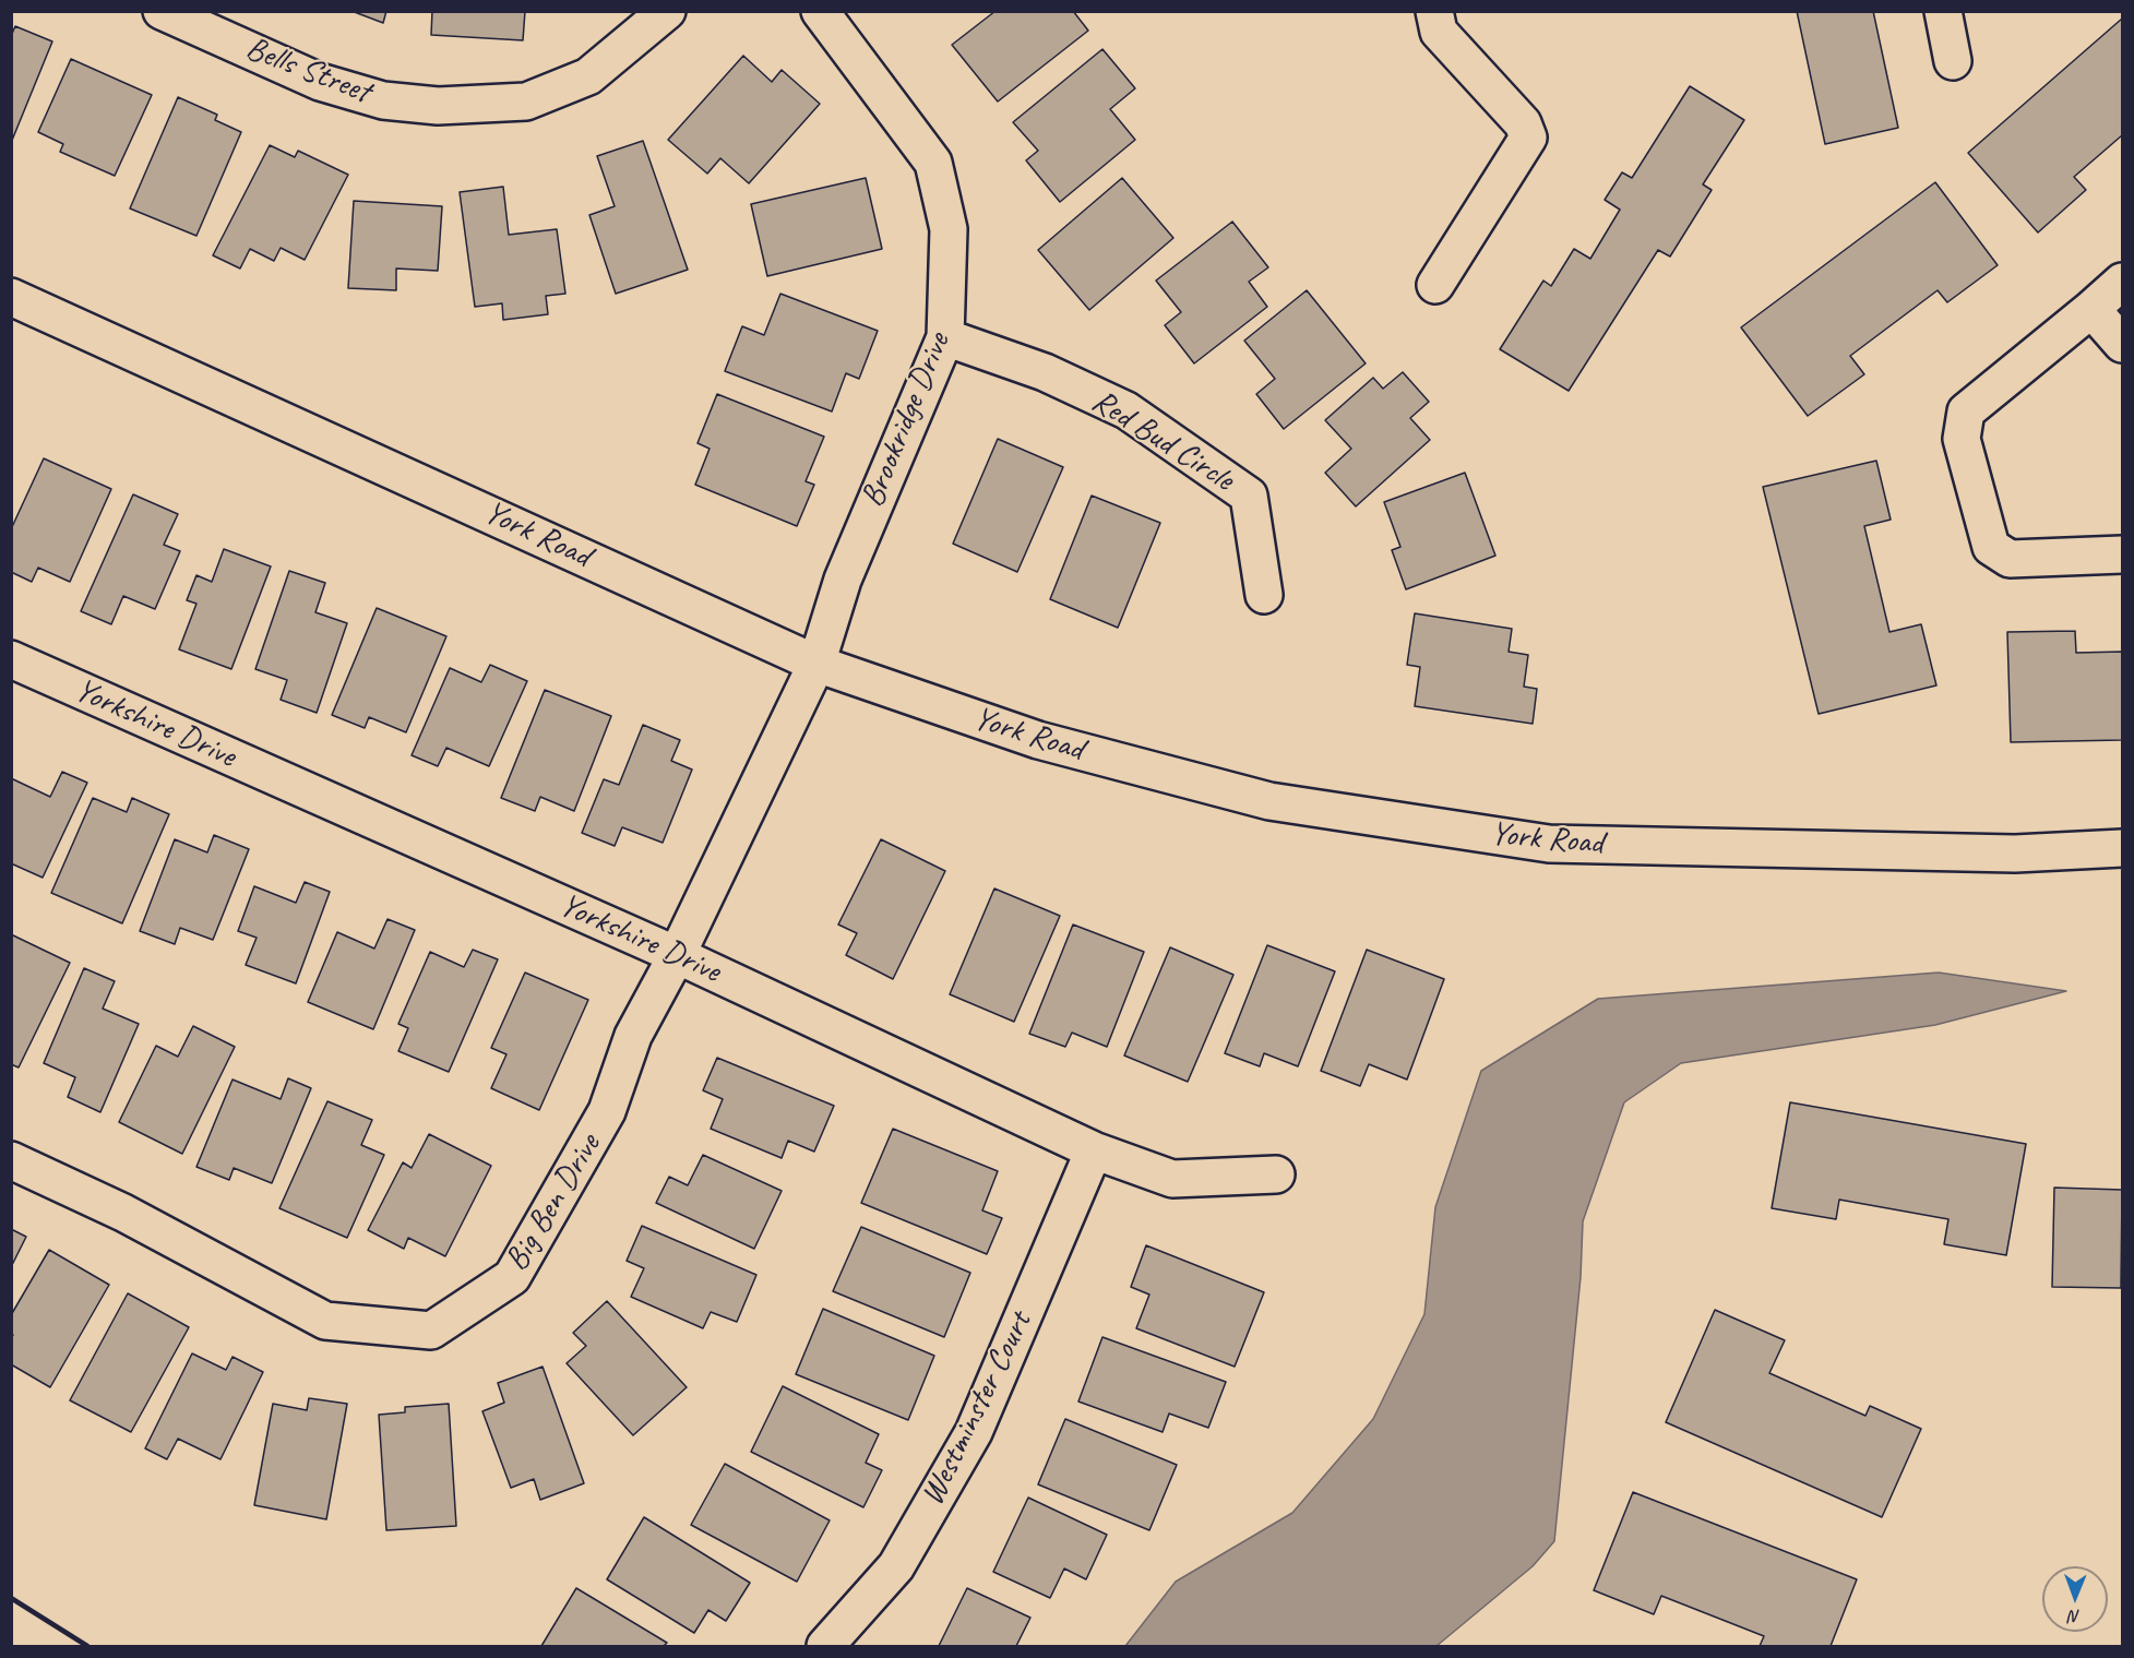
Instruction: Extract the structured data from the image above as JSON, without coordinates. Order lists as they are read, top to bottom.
{
  "streets": {
    "street": [
      "Bells Street",
      "Brookridge Drive",
      "Red Bud Circle",
      "York Road",
      "Yorkshire Drive",
      "Big Ben Drive",
      "Westminster Court"
    ]
  },
  "crossings": [
    ["Brookridge Drive", "Red Bud Circle"],
    ["Brookridge Drive", "York Road"],
    ["Brookridge Drive", "Big Ben Drive"],
    ["York Road", "Big Ben Drive"],
    ["Yorkshire Drive", "Big Ben Drive"],
    ["Yorkshire Drive", "Westminster Court"]
  ],
  "north": "bottom"
}
